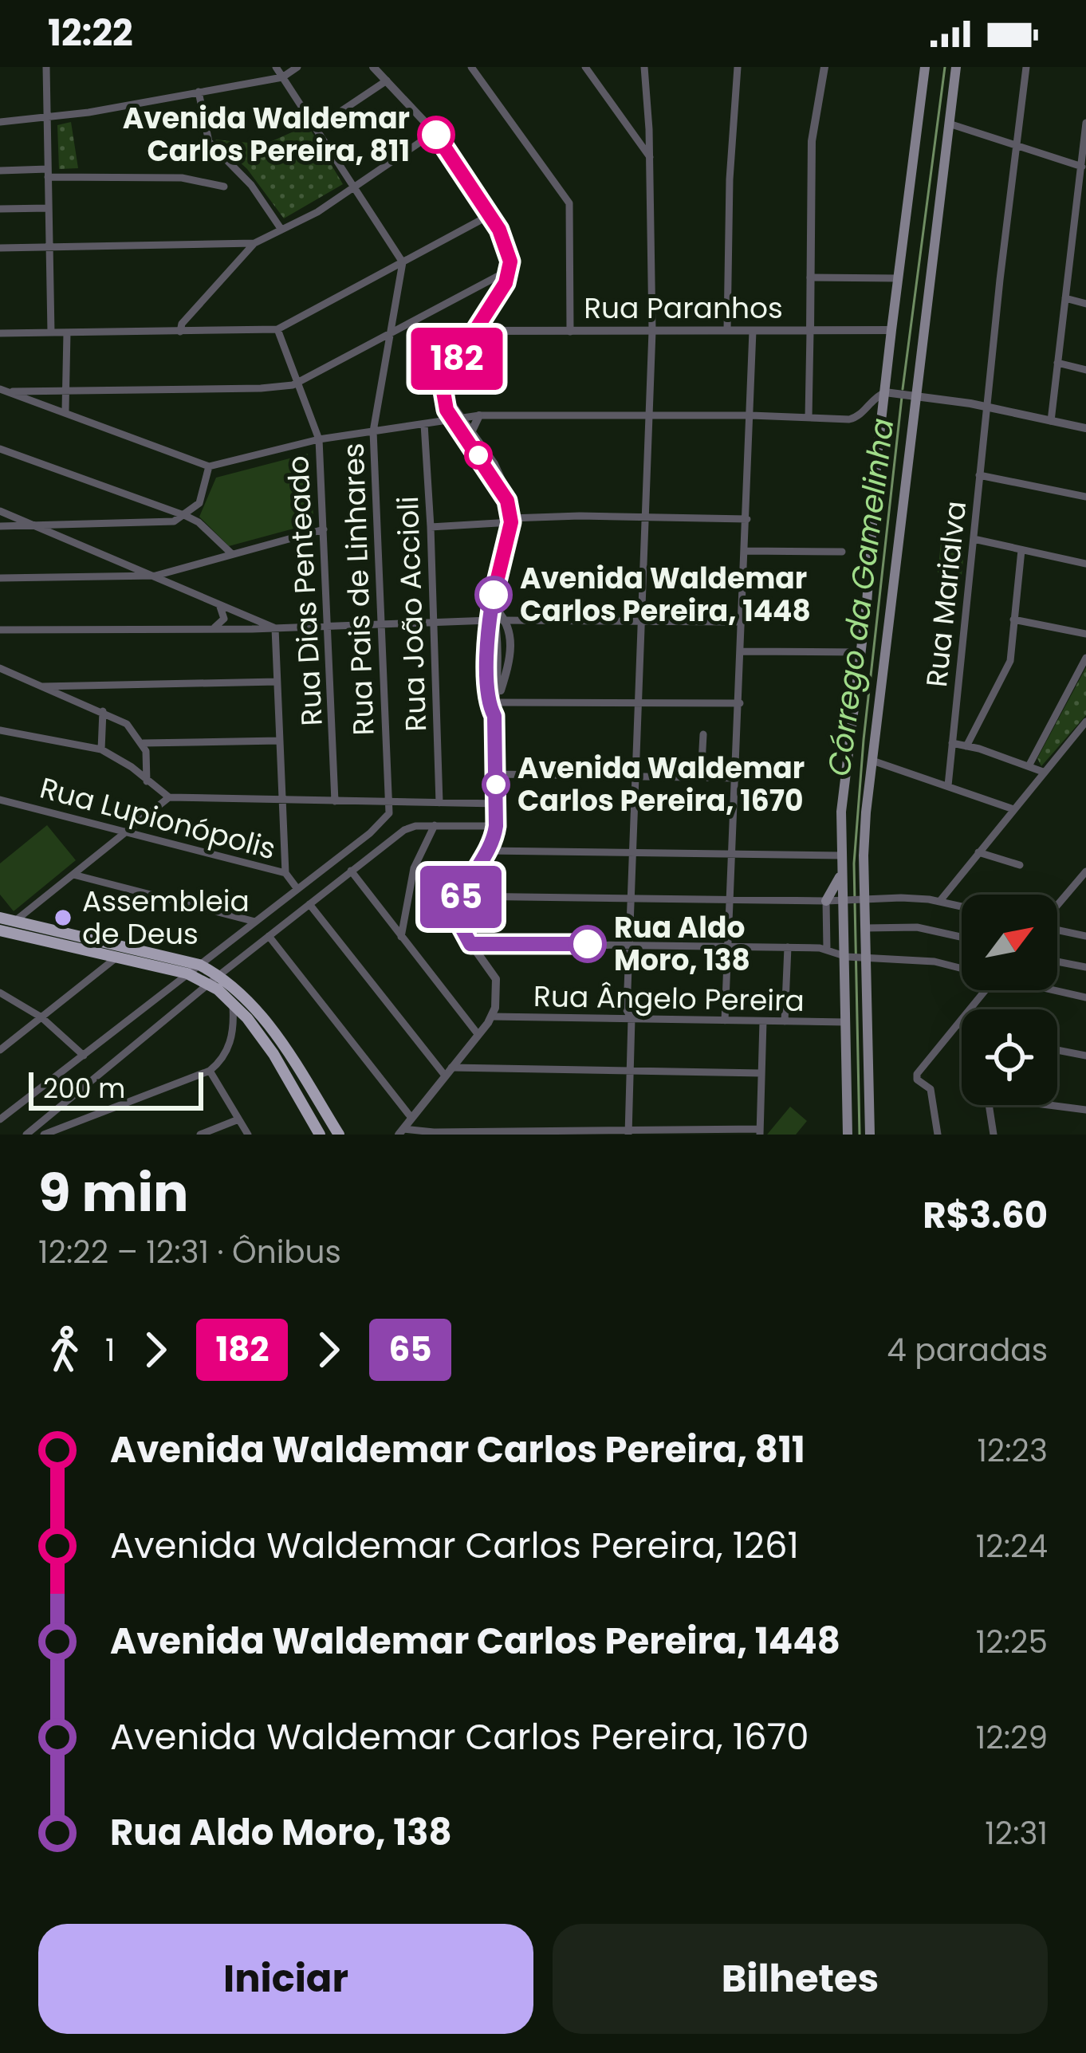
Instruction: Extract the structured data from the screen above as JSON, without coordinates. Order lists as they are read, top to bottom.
{
  "streets": {
    "street": [
      "Rua Paranhos",
      "Rua Pais de Linhares",
      "Rua Dias Penteado",
      "Rua Marialva",
      "Rua João Accioli",
      "Rua Lupionópolis",
      "Rua Ângelo Pereira"
    ]
  },
  "water": ["Córrego da Gamelinha"],
  "places": [
    "Avenida Waldemar Carlos Pereira, 811",
    "Avenida Waldemar Carlos Pereira, 1448",
    "Avenida Waldemar Carlos Pereira, 1670",
    "Assembleia de Deus",
    "Rua Aldo Moro, 138"
  ],
  "lines": ["bus line 182", "bus line 65"],
  "scale_bar": "200 m",
  "north": "top right",
  "page": {
    "status": "12:22",
    "on_map": ["182", "65"],
    "scale": "200 m",
    "heading": ["9 min", "12:22 – 12:31 · Ônibus", "R$3.60"],
    "legs": [
      "1",
      "182",
      "65",
      "4 paradas"
    ],
    "list": [
      {
        "name": "Avenida Waldemar Carlos Pereira, 811",
        "value": "12:23"
      },
      {
        "name": "Avenida Waldemar Carlos Pereira, 1261",
        "value": "12:24"
      },
      {
        "name": "Avenida Waldemar Carlos Pereira, 1448",
        "value": "12:25"
      },
      {
        "name": "Avenida Waldemar Carlos Pereira, 1670",
        "value": "12:29"
      },
      {
        "name": "Rua Aldo Moro, 138",
        "value": "12:31"
      }
    ],
    "buttons": ["Iniciar", "Bilhetes"]
  }
}
